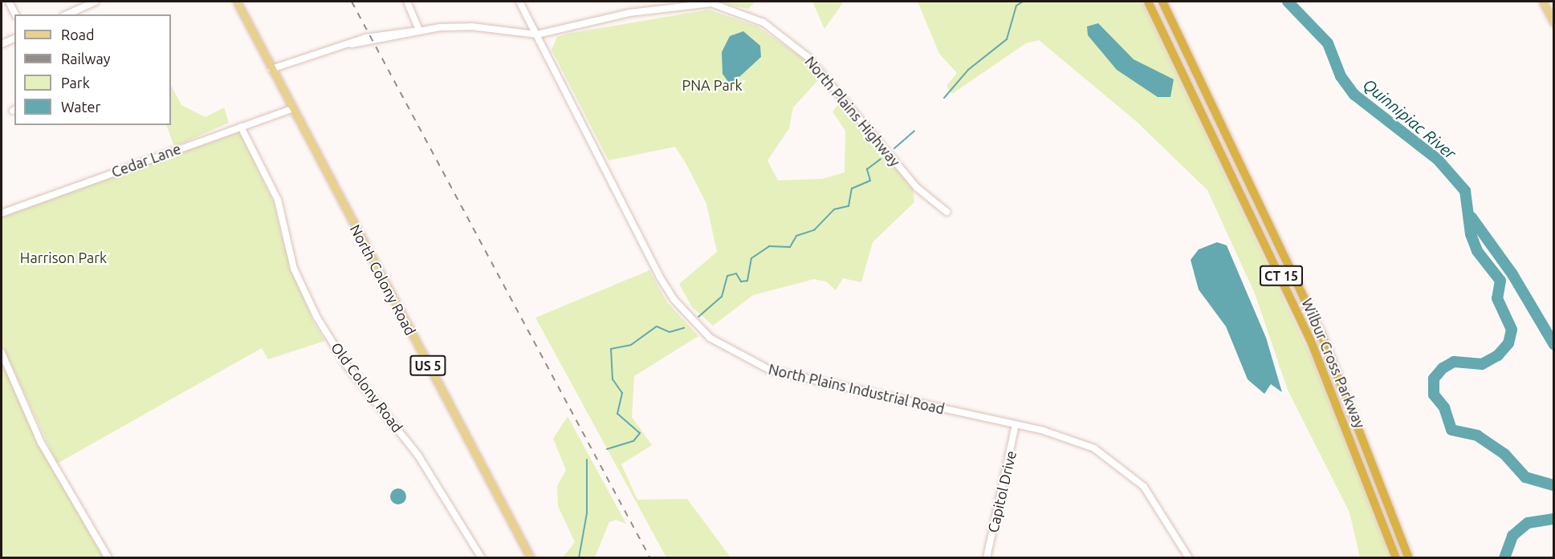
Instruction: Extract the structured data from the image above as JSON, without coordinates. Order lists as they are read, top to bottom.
{
  "streets": {
    "highway": ["CT 15", "Wilbur Cross Parkway"],
    "main road": ["North Colony Road", "US 5"],
    "street": [
      "North Plains Highway",
      "Cedar Lane",
      "Old Colony Road",
      "North Plains Industrial Road",
      "Capitol Drive"
    ]
  },
  "crossings": [
    ["North Plains Highway", "North Colony Road"],
    ["North Plains Highway", "North Plains Industrial Road"],
    ["Cedar Lane", "North Colony Road"],
    ["Cedar Lane", "Old Colony Road"],
    ["North Plains Industrial Road", "Capitol Drive"]
  ],
  "water": ["Quinnipiac River"],
  "parks": ["PNA Park", "Harrison Park"],
  "legend": [
    "Road",
    "Railway",
    "Park",
    "Water"
  ]
}
